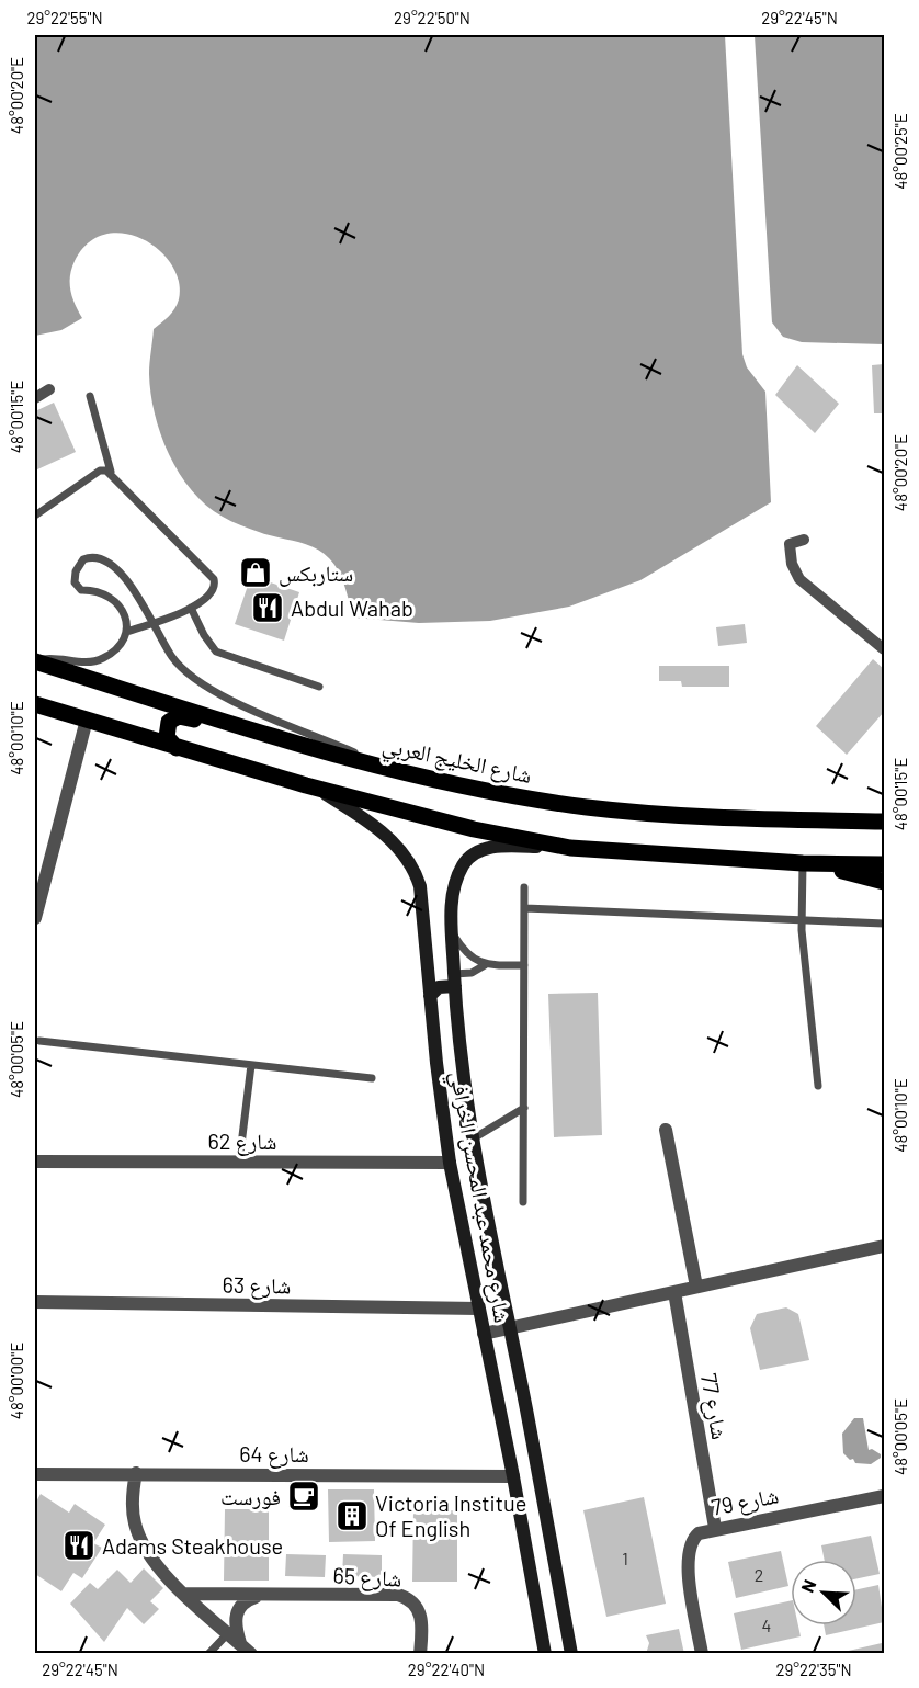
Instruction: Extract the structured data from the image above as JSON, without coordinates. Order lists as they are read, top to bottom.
{
  "streets": {
    "main road": ["شارع الخليج العربي", "شارع محمد عبد المحسن الخرافي"],
    "street": [
      "شارع 62",
      "شارع 63",
      "شارع 77",
      "شارع 64",
      "شارع 79",
      "شارع 65"
    ]
  },
  "crossings": [
    ["شارع 62", "شارع محمد عبد المحسن الخرافي"],
    ["شارع محمد عبد المحسن الخرافي", "شارع 63"],
    ["شارع محمد عبد المحسن الخرافي", "شارع 64"],
    ["شارع 77", "شارع 79"]
  ],
  "places": {
    "shop": ["ستاربكس"],
    "restaurant": ["Abdul Wahab", "Adams Steakhouse"],
    "cafe": ["فورست"],
    "building": ["Victoria Institue Of English"]
  },
  "house_numbers": ["1", "2", "4"],
  "north": "top left",
  "coordinates": [
    "29°22'55\"N",
    "29°22'50\"N",
    "29°22'45\"N",
    "48°00'20\"E",
    "48°00'25\"E",
    "48°00'15\"E",
    "48°00'10\"E",
    "48°00'05\"E",
    "48°00'00\"E",
    "29°22'40\"N",
    "29°22'35\"N"
  ]
}
